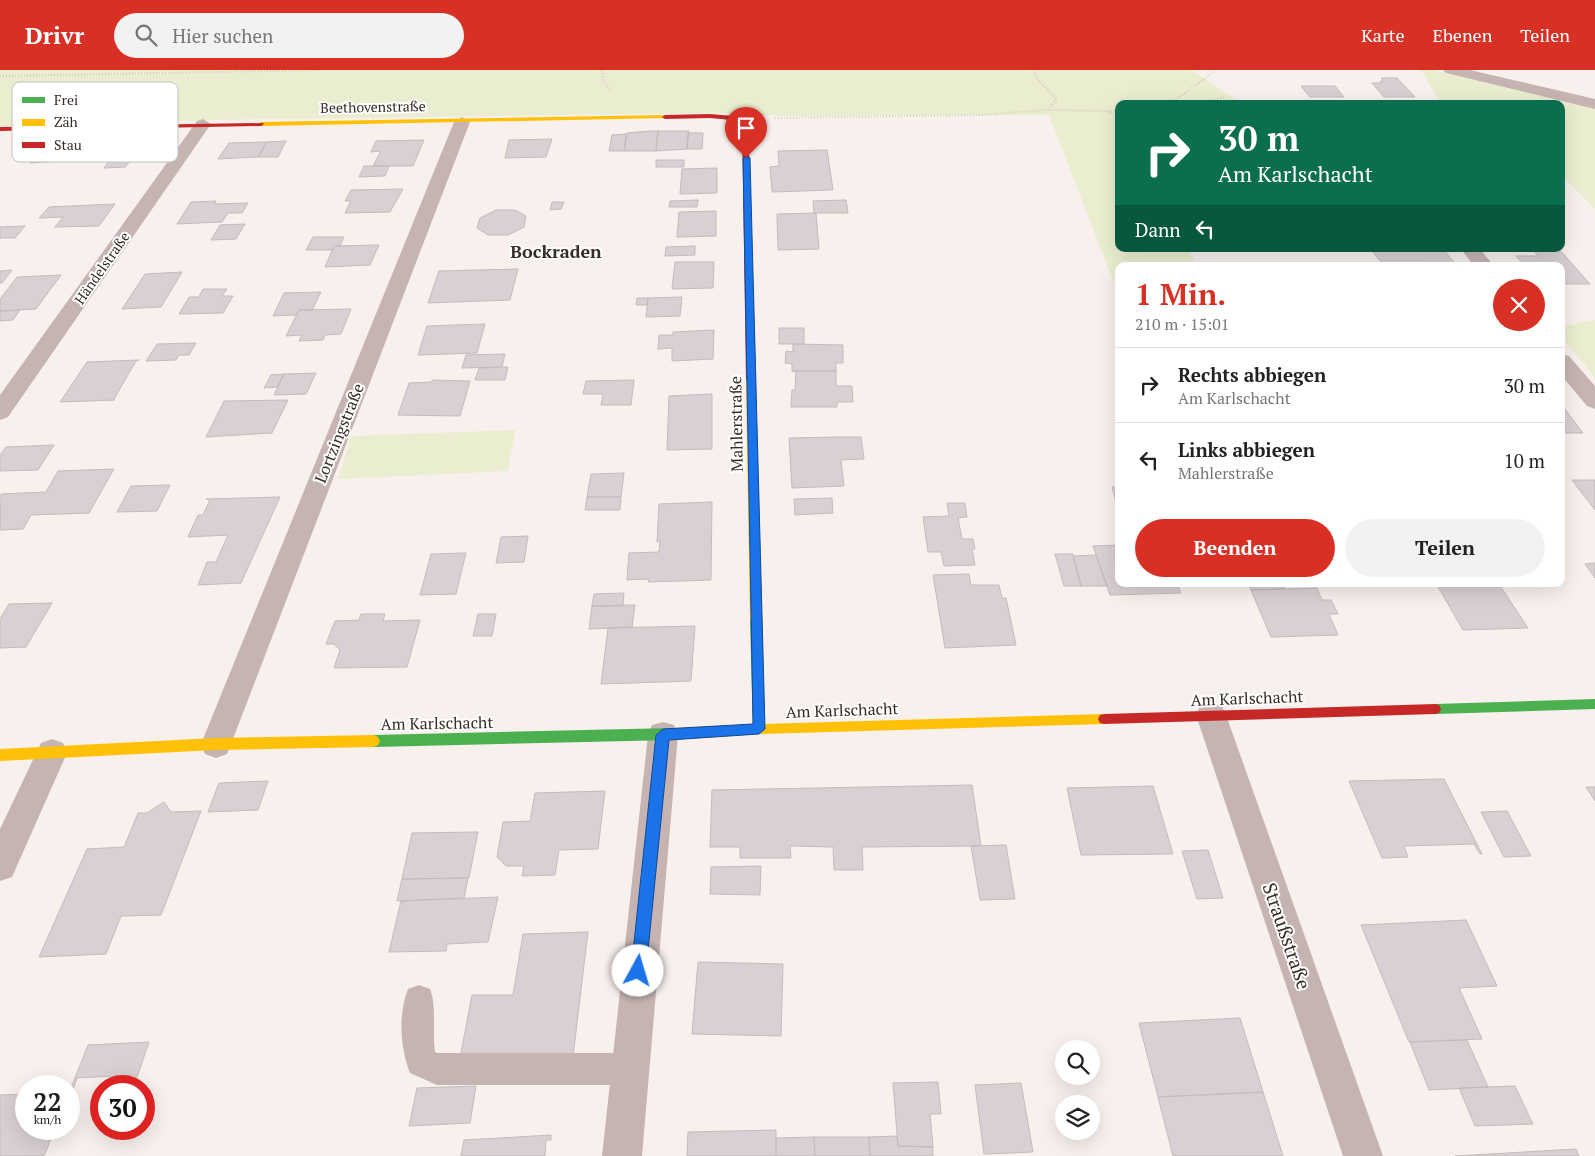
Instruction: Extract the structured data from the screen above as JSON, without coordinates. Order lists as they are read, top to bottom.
{
  "streets": {
    "street": [
      "Beethovenstraße",
      "Händelstraße",
      "Mahlerstraße",
      "Lortzingstraße",
      "Am Karlschacht",
      "Straußstraße"
    ]
  },
  "crossings": [
    ["Beethovenstraße", "Händelstraße"],
    ["Beethovenstraße", "Mahlerstraße"],
    ["Beethovenstraße", "Lortzingstraße"],
    ["Mahlerstraße", "Am Karlschacht"],
    ["Lortzingstraße", "Am Karlschacht"],
    ["Am Karlschacht", "Straußstraße"]
  ],
  "districts": ["Bockraden"],
  "legend": ["Frei", "Zäh", "Stau"],
  "page": {
    "header": "Drivr",
    "search": "Hier suchen",
    "nav": ["Karte", "Ebenen", "Teilen"],
    "turn": ["30 m", "Am Karlschacht"],
    "then": "Dann",
    "heading": ["1 Min.", "210 m · 15:01"],
    "list": [
      {
        "name": "Rechts abbiegen",
        "note": "Am Karlschacht",
        "value": "30 m"
      },
      {
        "name": "Links abbiegen",
        "note": "Mahlerstraße",
        "value": "10 m"
      }
    ],
    "buttons": ["Beenden", "Teilen"],
    "speed": "22 km/h",
    "limit": "30"
  }
}
